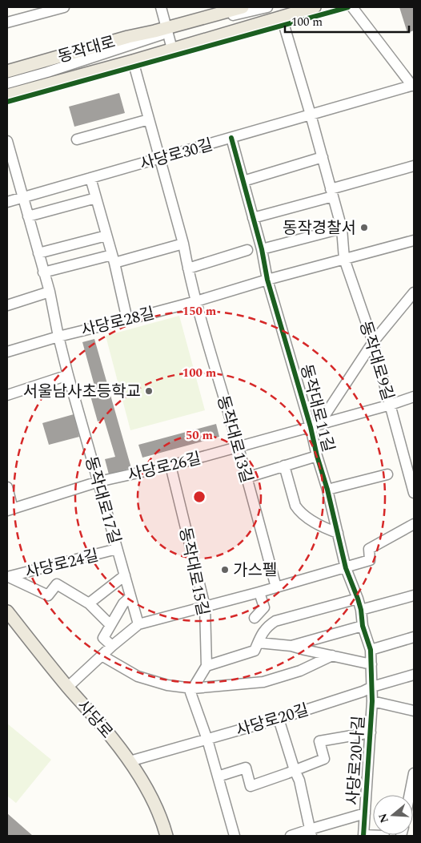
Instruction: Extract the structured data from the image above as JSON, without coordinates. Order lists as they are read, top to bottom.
{
  "streets": {
    "main road": ["동작대로", "사당로"],
    "street": [
      "사당로30길",
      "사당로28길",
      "동작대로9길",
      "동작대로11길",
      "동작대로13길",
      "사당로26길",
      "동작대로17길",
      "사당로24길",
      "동작대로15길",
      "사당로20길",
      "사당로20나길"
    ]
  },
  "crossings": [
    ["동작대로", "동작대로9길"],
    ["동작대로", "동작대로13길"],
    ["사당로30길", "동작대로9길"],
    ["사당로30길", "동작대로11길"],
    ["사당로30길", "동작대로13길"],
    ["사당로30길", "동작대로17길"],
    ["사당로28길", "동작대로9길"],
    ["사당로28길", "동작대로11길"],
    ["사당로28길", "동작대로13길"],
    ["사당로28길", "동작대로17길"],
    ["동작대로9길", "사당로26길"],
    ["동작대로11길", "사당로26길"],
    ["동작대로11길", "사당로20길"],
    ["동작대로11길", "사당로20나길"],
    ["동작대로13길", "사당로26길"],
    ["사당로26길", "동작대로17길"],
    ["사당로26길", "동작대로15길"],
    ["동작대로17길", "사당로24길"],
    ["사당로", "사당로20길"],
    ["사당로20길", "사당로20나길"]
  ],
  "places": ["동작경찰서", "서울남사초등학교", "가스펠"],
  "scale_bar": "100 m",
  "north": "left",
  "rings": ["150 m", "100 m", "50 m"]
}
